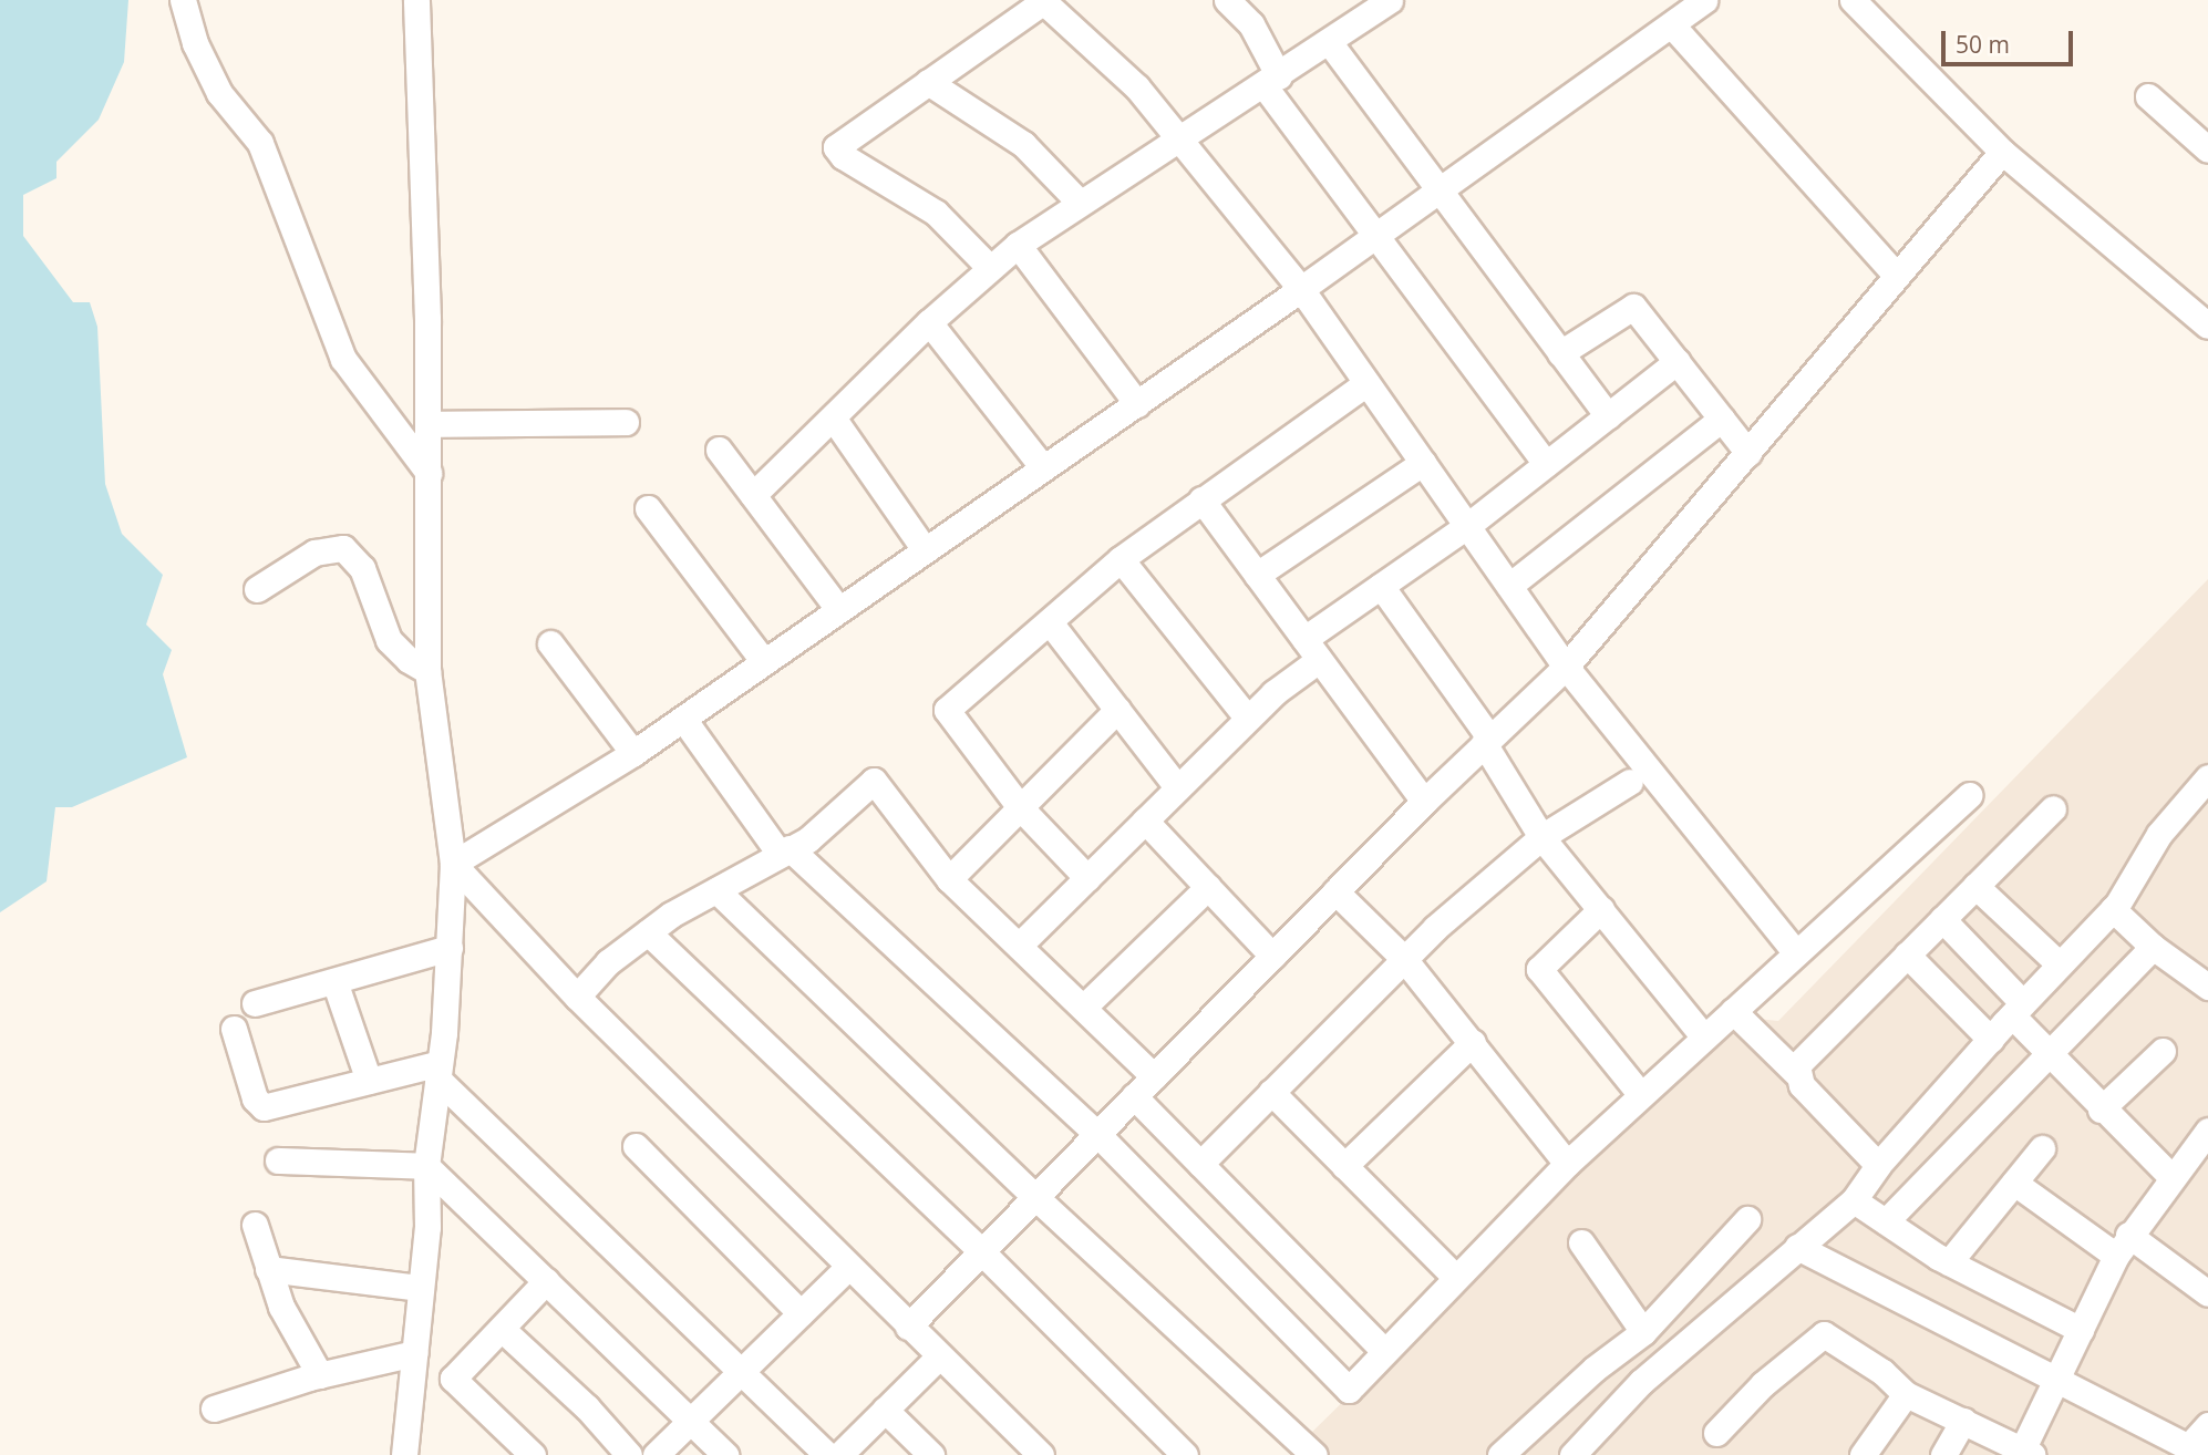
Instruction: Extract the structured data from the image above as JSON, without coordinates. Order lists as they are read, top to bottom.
{
  "scale_bar": "50 m"
}
